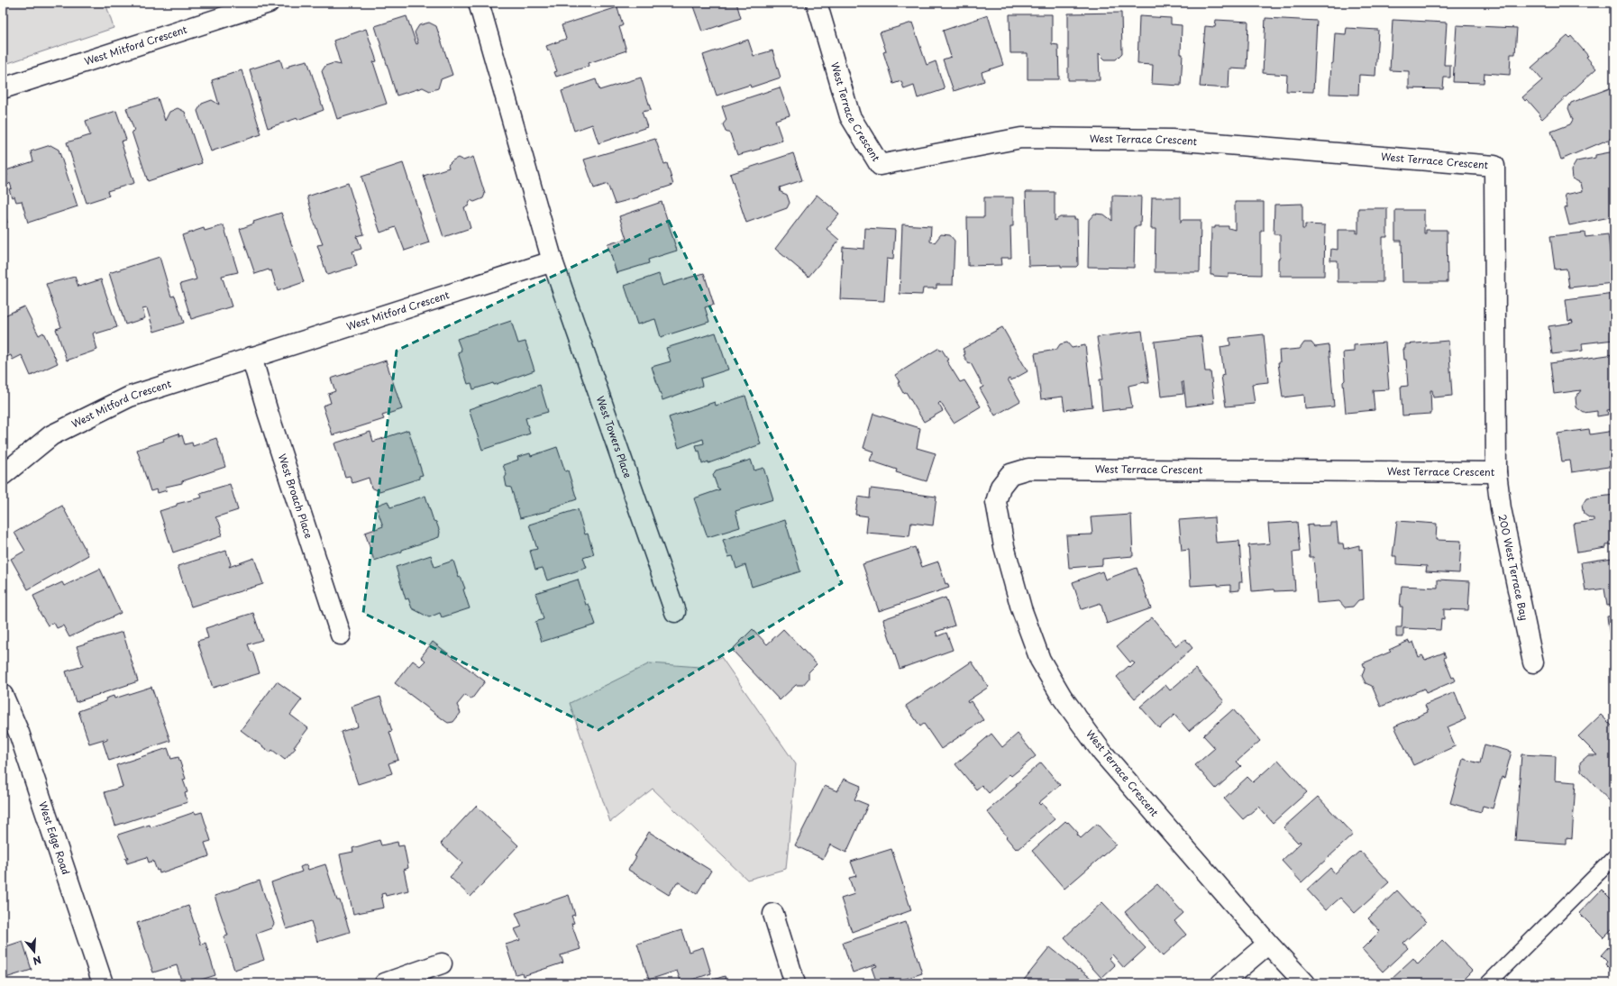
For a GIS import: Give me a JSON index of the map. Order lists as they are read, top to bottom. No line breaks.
{"streets":{"street":["West Mitford Crescent","West Terrace Crescent","West Towers Place","West Broach Place","200 West Terrace Bay","West Edge Road"]},"crossings":[["West Mitford Crescent","West Towers Place"],["West Mitford Crescent","West Broach Place"],["West Terrace Crescent","200 West Terrace Bay"]],"north":"bottom"}
